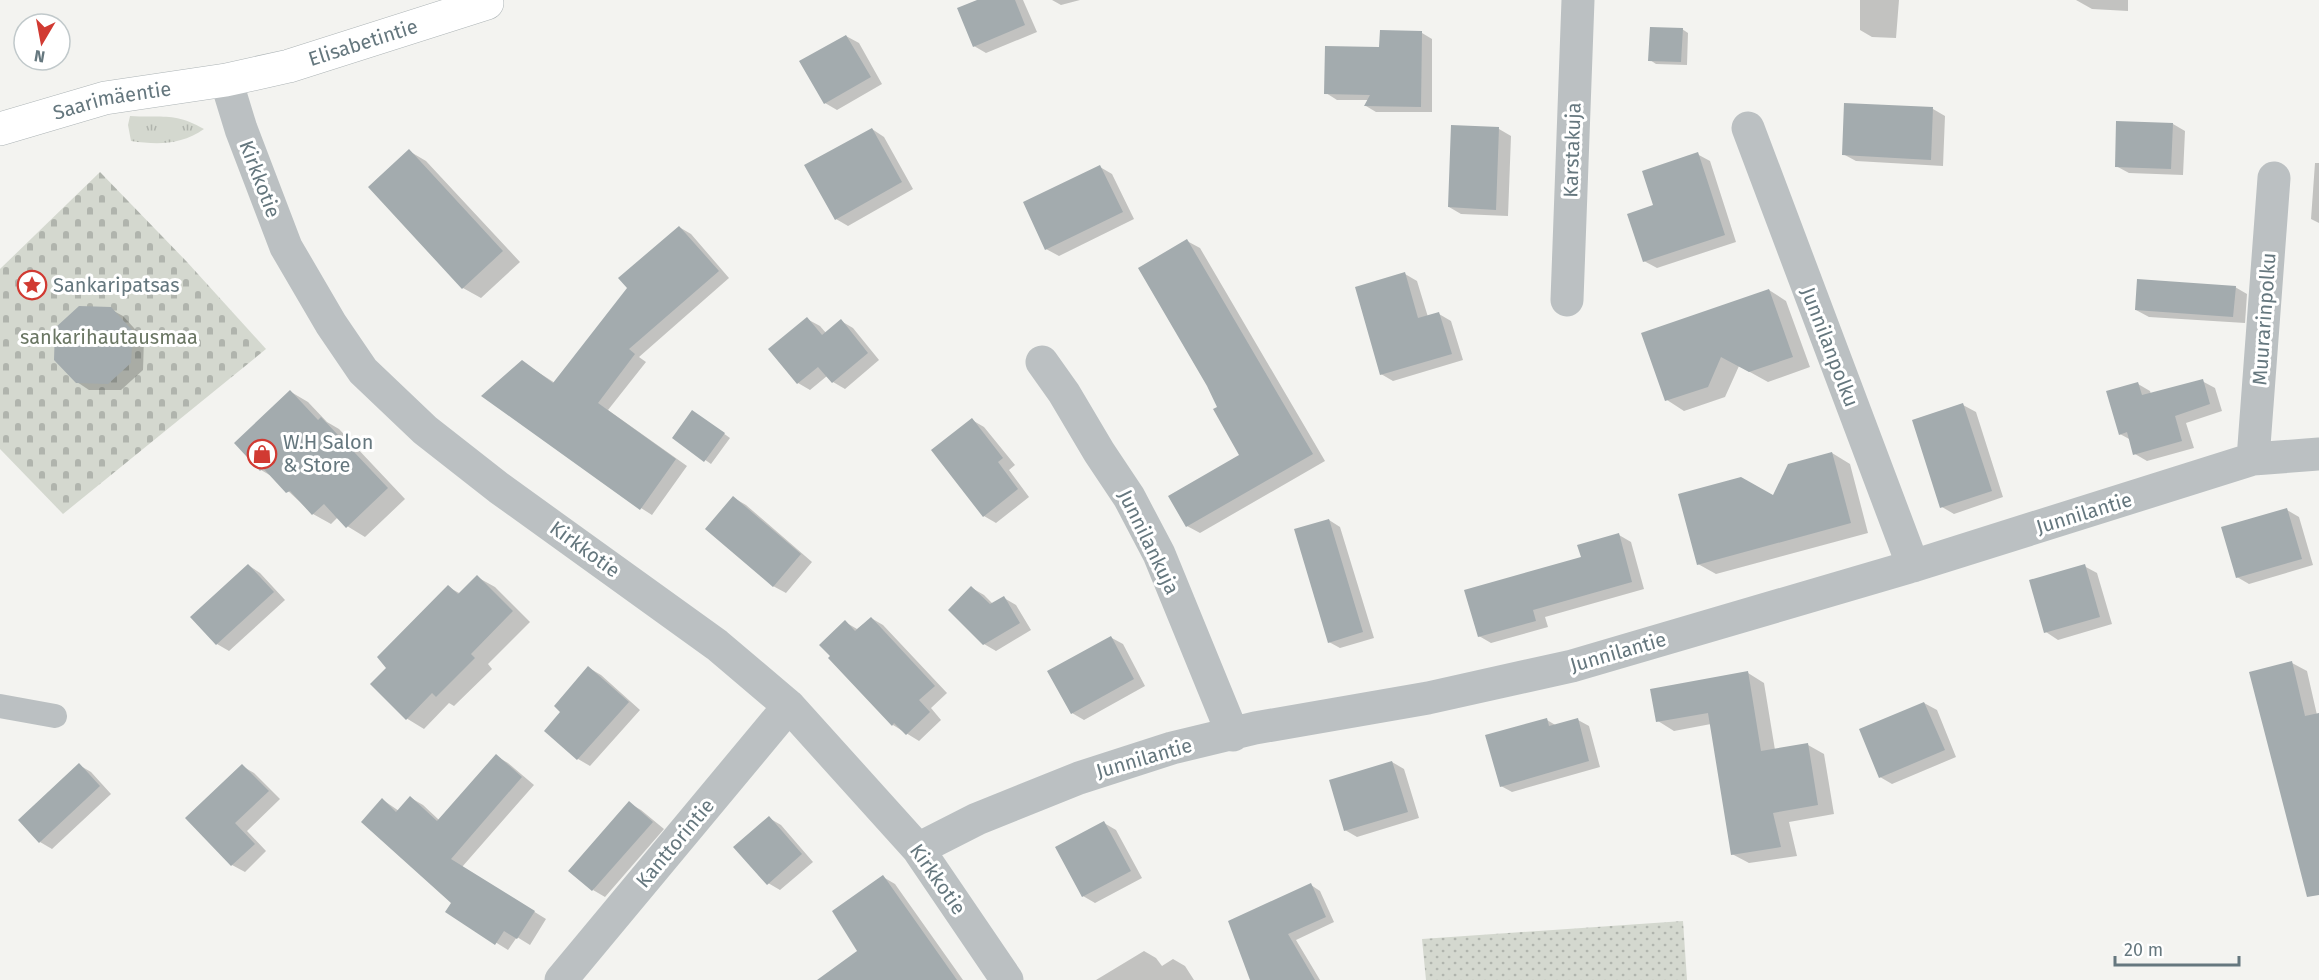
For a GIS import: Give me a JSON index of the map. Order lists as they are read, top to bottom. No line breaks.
{"streets":{"street":["Elisabetintie","Saarimäentie","Karstakuja","Kirkkotie","Muurarinpolku","Junnilanpolku","Junnilantie","Junnilankuja","Kanttorintie"]},"crossings":[["Elisabetintie","Saarimäentie"],["Elisabetintie","Kirkkotie"],["Saarimäentie","Kirkkotie"],["Kirkkotie","Junnilantie"],["Kirkkotie","Kanttorintie"],["Muurarinpolku","Junnilantie"],["Junnilanpolku","Junnilantie"],["Junnilantie","Junnilankuja"]],"parks":["sankarihautausmaa"],"places":{"place":["Sankaripatsas"],"shop":["W.H Salon & Store"]},"scale_bar":"20 m","north":"bottom"}
